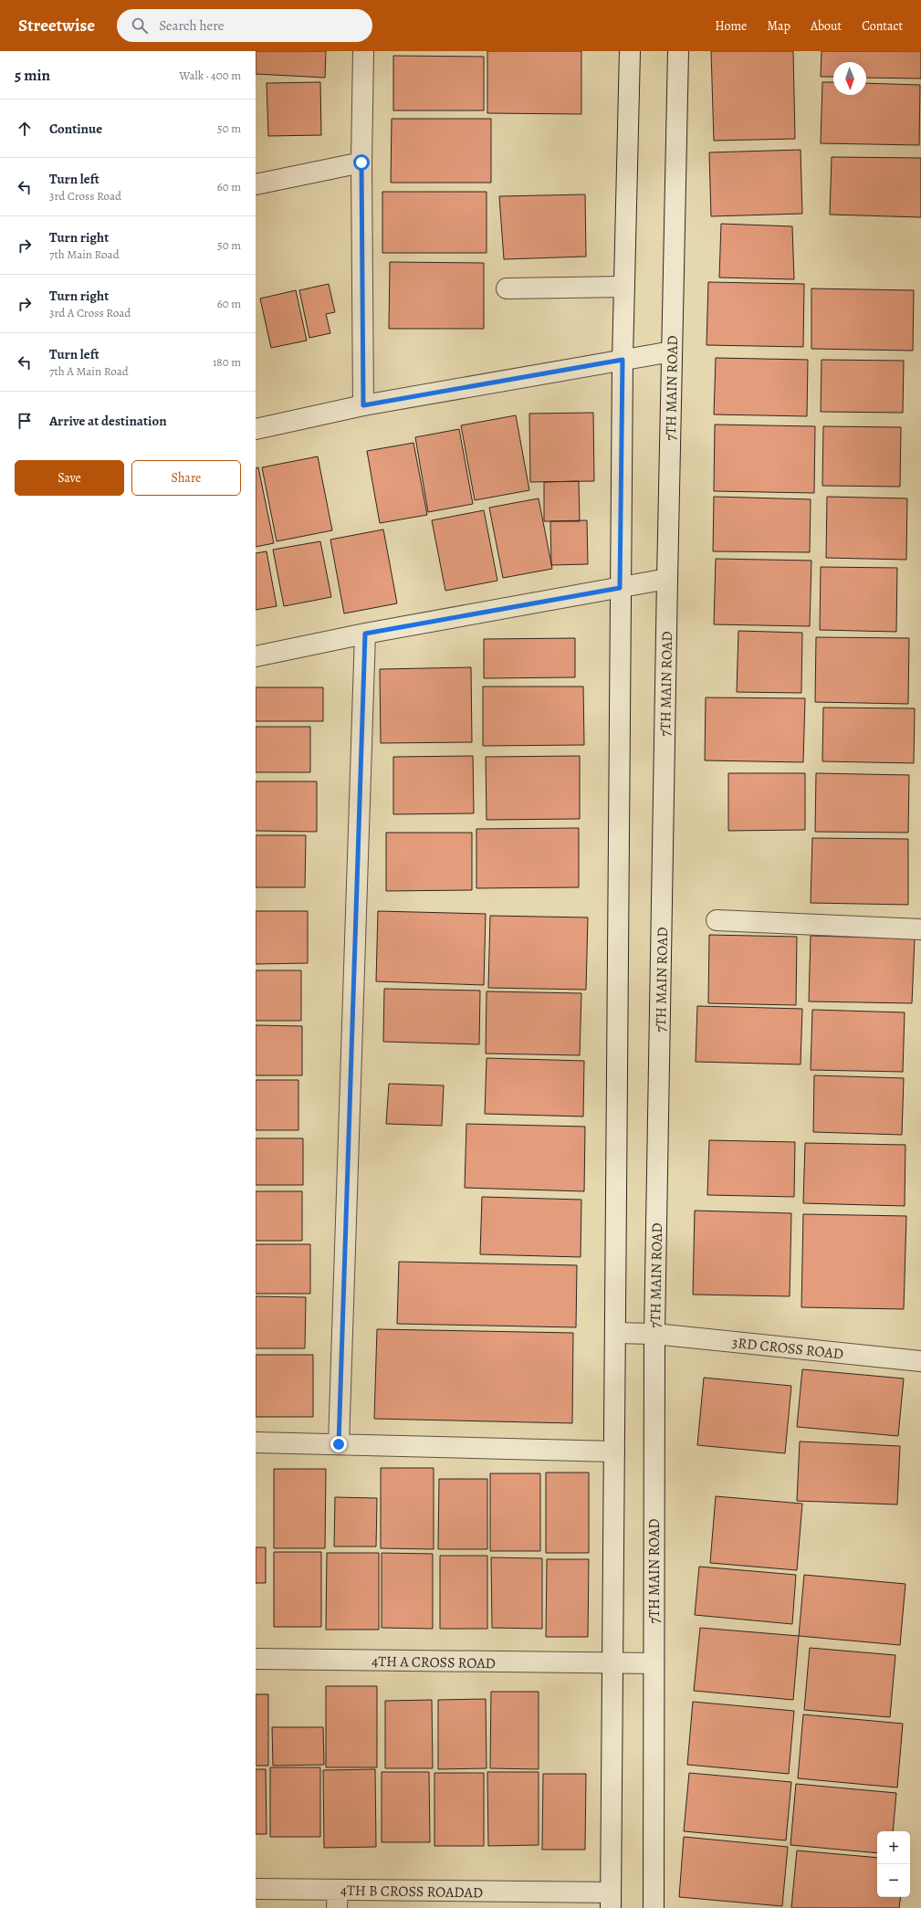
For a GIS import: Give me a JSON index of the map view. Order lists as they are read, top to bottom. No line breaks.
{"streets":{"street":["7TH MAIN ROAD","3RD CROSS ROAD","4TH A CROSS ROAD","4TH B CROSS ROADAD"]},"crossings":[["7TH MAIN ROAD","3RD CROSS ROAD"],["7TH MAIN ROAD","4TH A CROSS ROAD"]],"north":"bottom","page":{"header":"Streetwise","search":"Search here","nav":["Home","Map","About","Contact"],"heading":["5 min","Walk · 400 m"],"list":[["Continue","50 m"],["Turn left","3rd Cross Road","60 m"],["Turn right","7th Main Road","50 m"],["Turn right","3rd A Cross Road","60 m"],["Turn left","7th A Main Road","180 m"],"Arrive at destination"],"buttons":["Save","Share"],"map_buttons":["+","−"]}}
